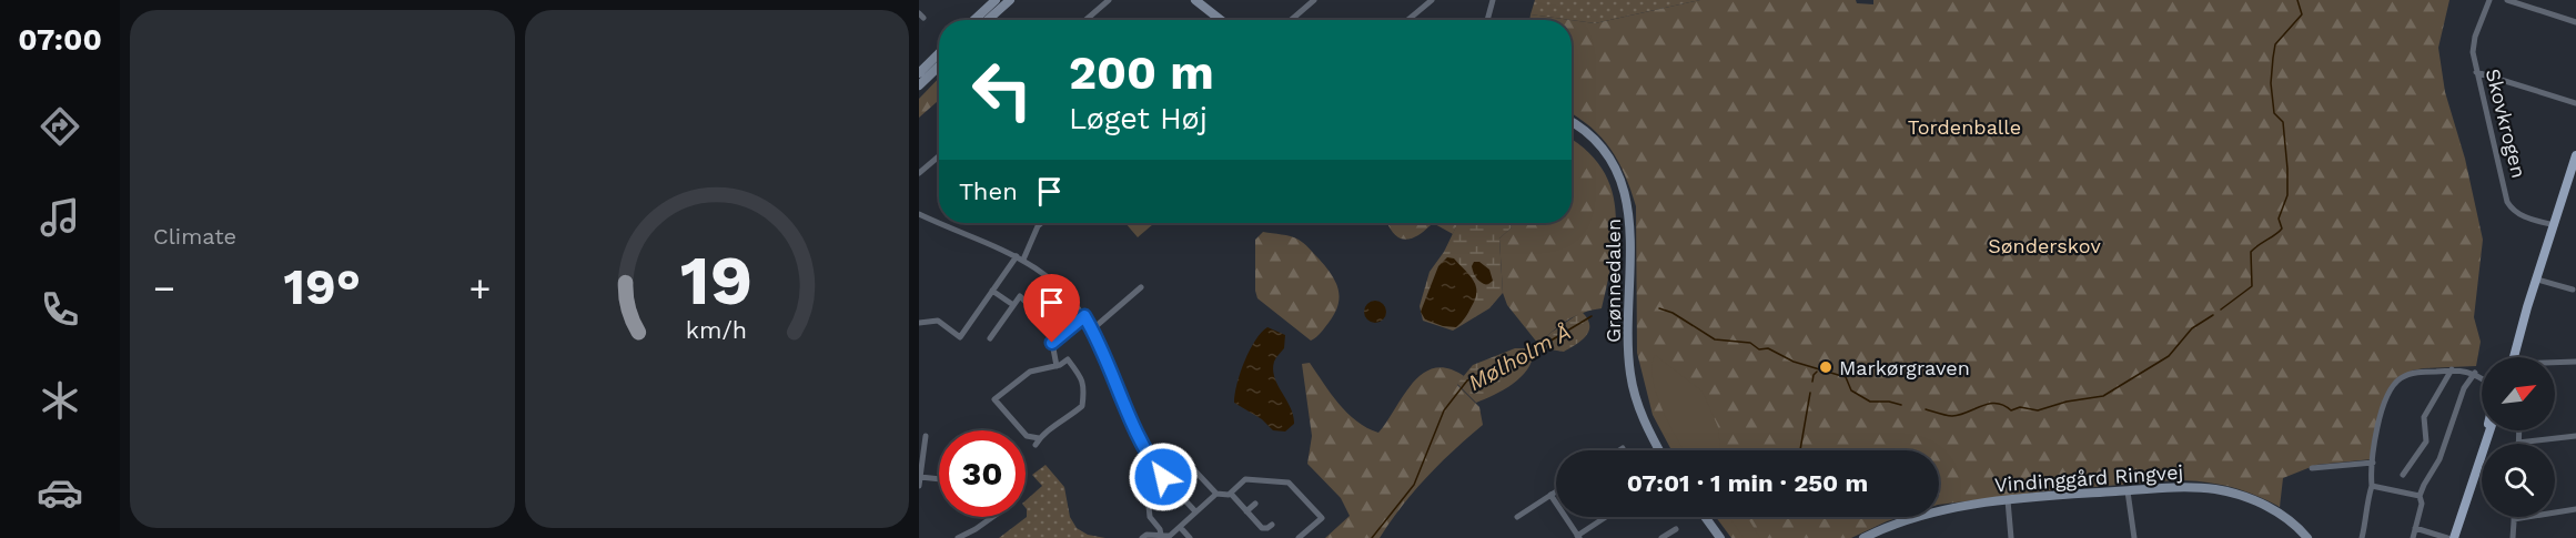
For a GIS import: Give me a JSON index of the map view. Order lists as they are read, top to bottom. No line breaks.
{"streets":{"street":["Skovkrogen","Grønnedalen","Vindinggård Ringvej"]},"water":["Mølholm Å"],"parks":["Tordenballe","Sønderskov"],"places":["Markørgraven"],"north":"top right","page":{"tabs":"07:00","tile":"Climate","turn":["200 m","Løget Høj"],"then":"Then","heat":["−","19°","+"],"limit":"30","trip":"07:01 · 1 min · 250 m","gauge":["19","km/h"]}}
